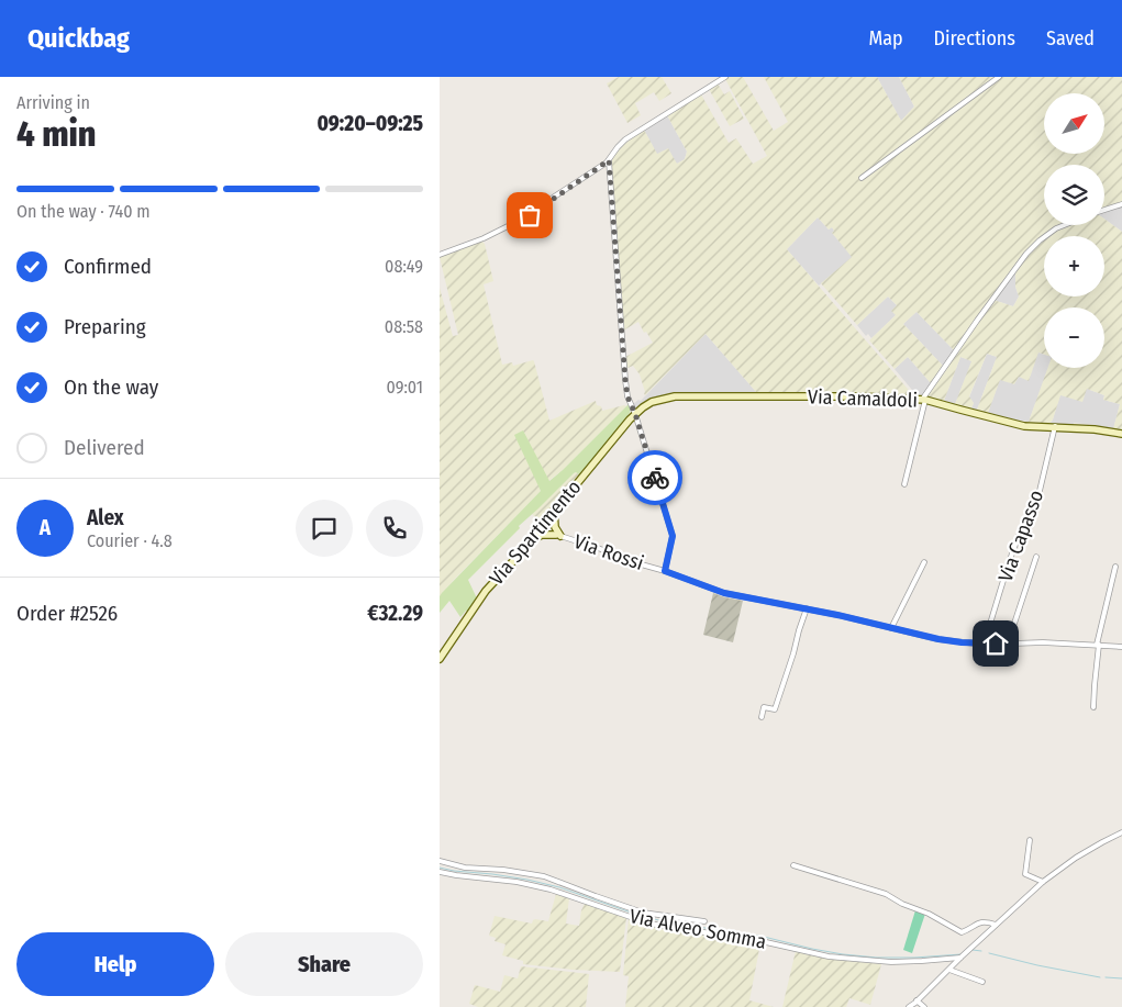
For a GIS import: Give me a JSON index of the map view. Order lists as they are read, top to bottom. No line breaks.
{"streets":{"street":["Via Camaldoli","Via Spartimento","Via Capasso","Via Rossi","Via Alveo Somma"]},"crossings":[["Via Camaldoli","Via Spartimento"],["Via Camaldoli","Via Capasso"],["Via Spartimento","Via Rossi"],["Via Capasso","Via Rossi"]],"north":"top right","page":{"header":"Quickbag","nav":["Map","Directions","Saved"],"heading":["4 min","Arriving in","09:20–09:25"],"panel":["Alex","Courier · 4.8","Order #2526","€32.29"],"map_buttons":["+","−"],"bar":"On the way · 740 m","list":[["Confirmed","08:49"],["Preparing","08:58"],["On the way","09:01"],"Delivered"],"round":"A","buttons":["Help","Share"]}}
